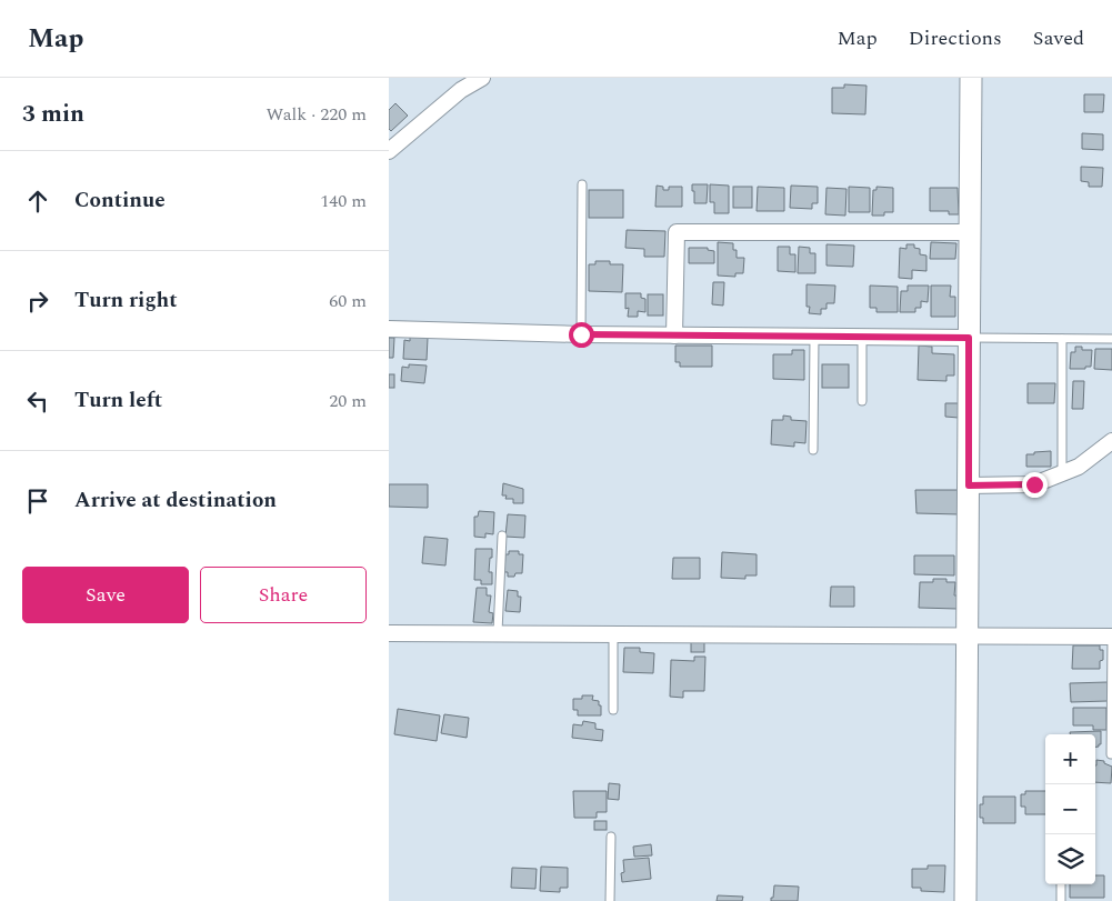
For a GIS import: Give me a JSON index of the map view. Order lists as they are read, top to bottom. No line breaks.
{"page":{"header":"Map","nav":["Map","Directions","Saved"],"heading":["3 min","Walk · 220 m"],"list":[["Continue","140 m"],["Turn right","60 m"],["Turn left","20 m"],"Arrive at destination"],"buttons":["Save","Share"],"map_buttons":["+","−"]}}
